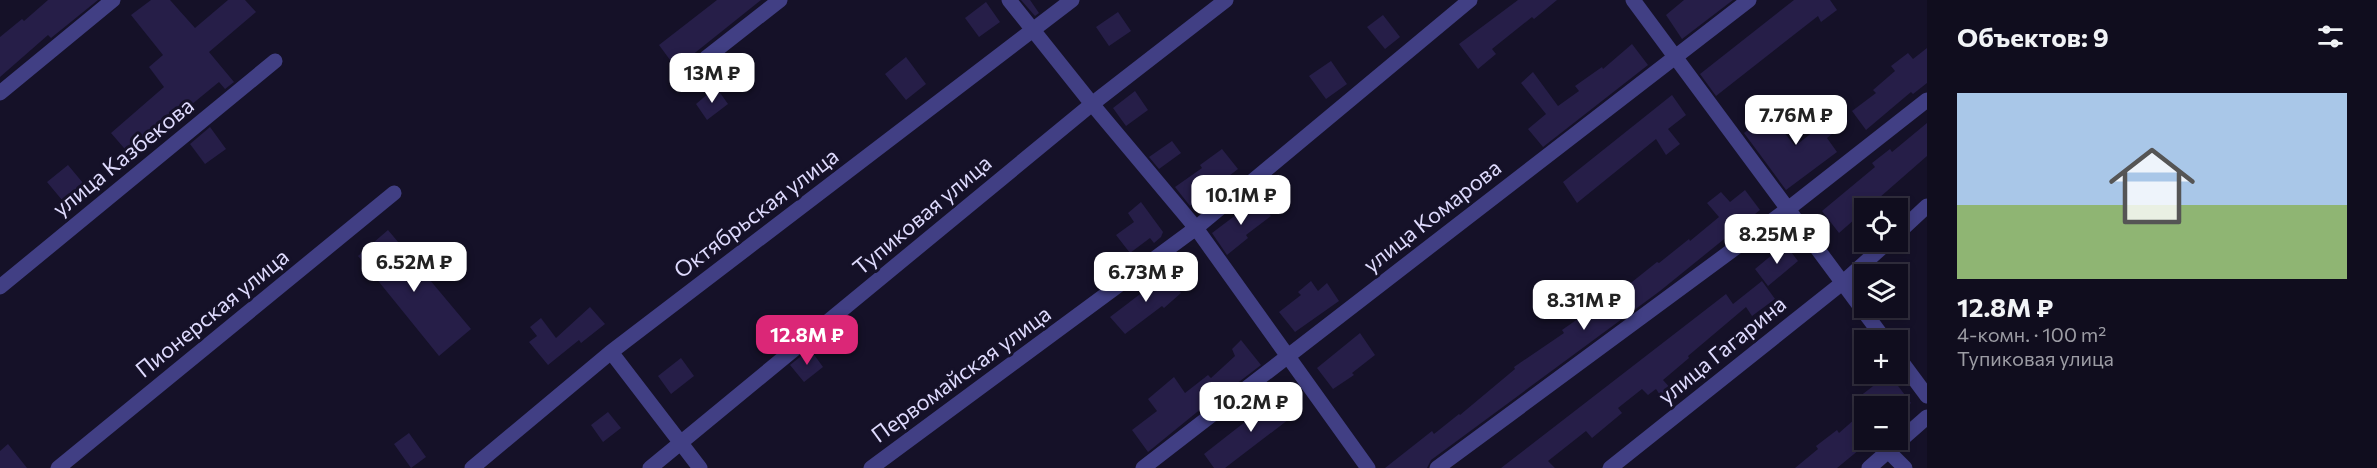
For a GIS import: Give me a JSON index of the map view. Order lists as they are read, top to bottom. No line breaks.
{"streets":{"street":["улица Казбекова","Октябрьская улица","Тупиковая улица","улица Комарова","Пионерская улица","улица Гагарина","Первомайская улица"]},"page":{"heading":"Объектов: 9","price":["13M ₽","7.76M ₽","10.1M ₽","8.25M ₽","6.52M ₽","6.73M ₽","8.31M ₽","12.8M ₽","10.2M ₽"],"list":[{"name":"12.8M ₽","note":"4-комн. · 100 m² · Тупиковая улица"}],"map_buttons":["+","−"]}}
